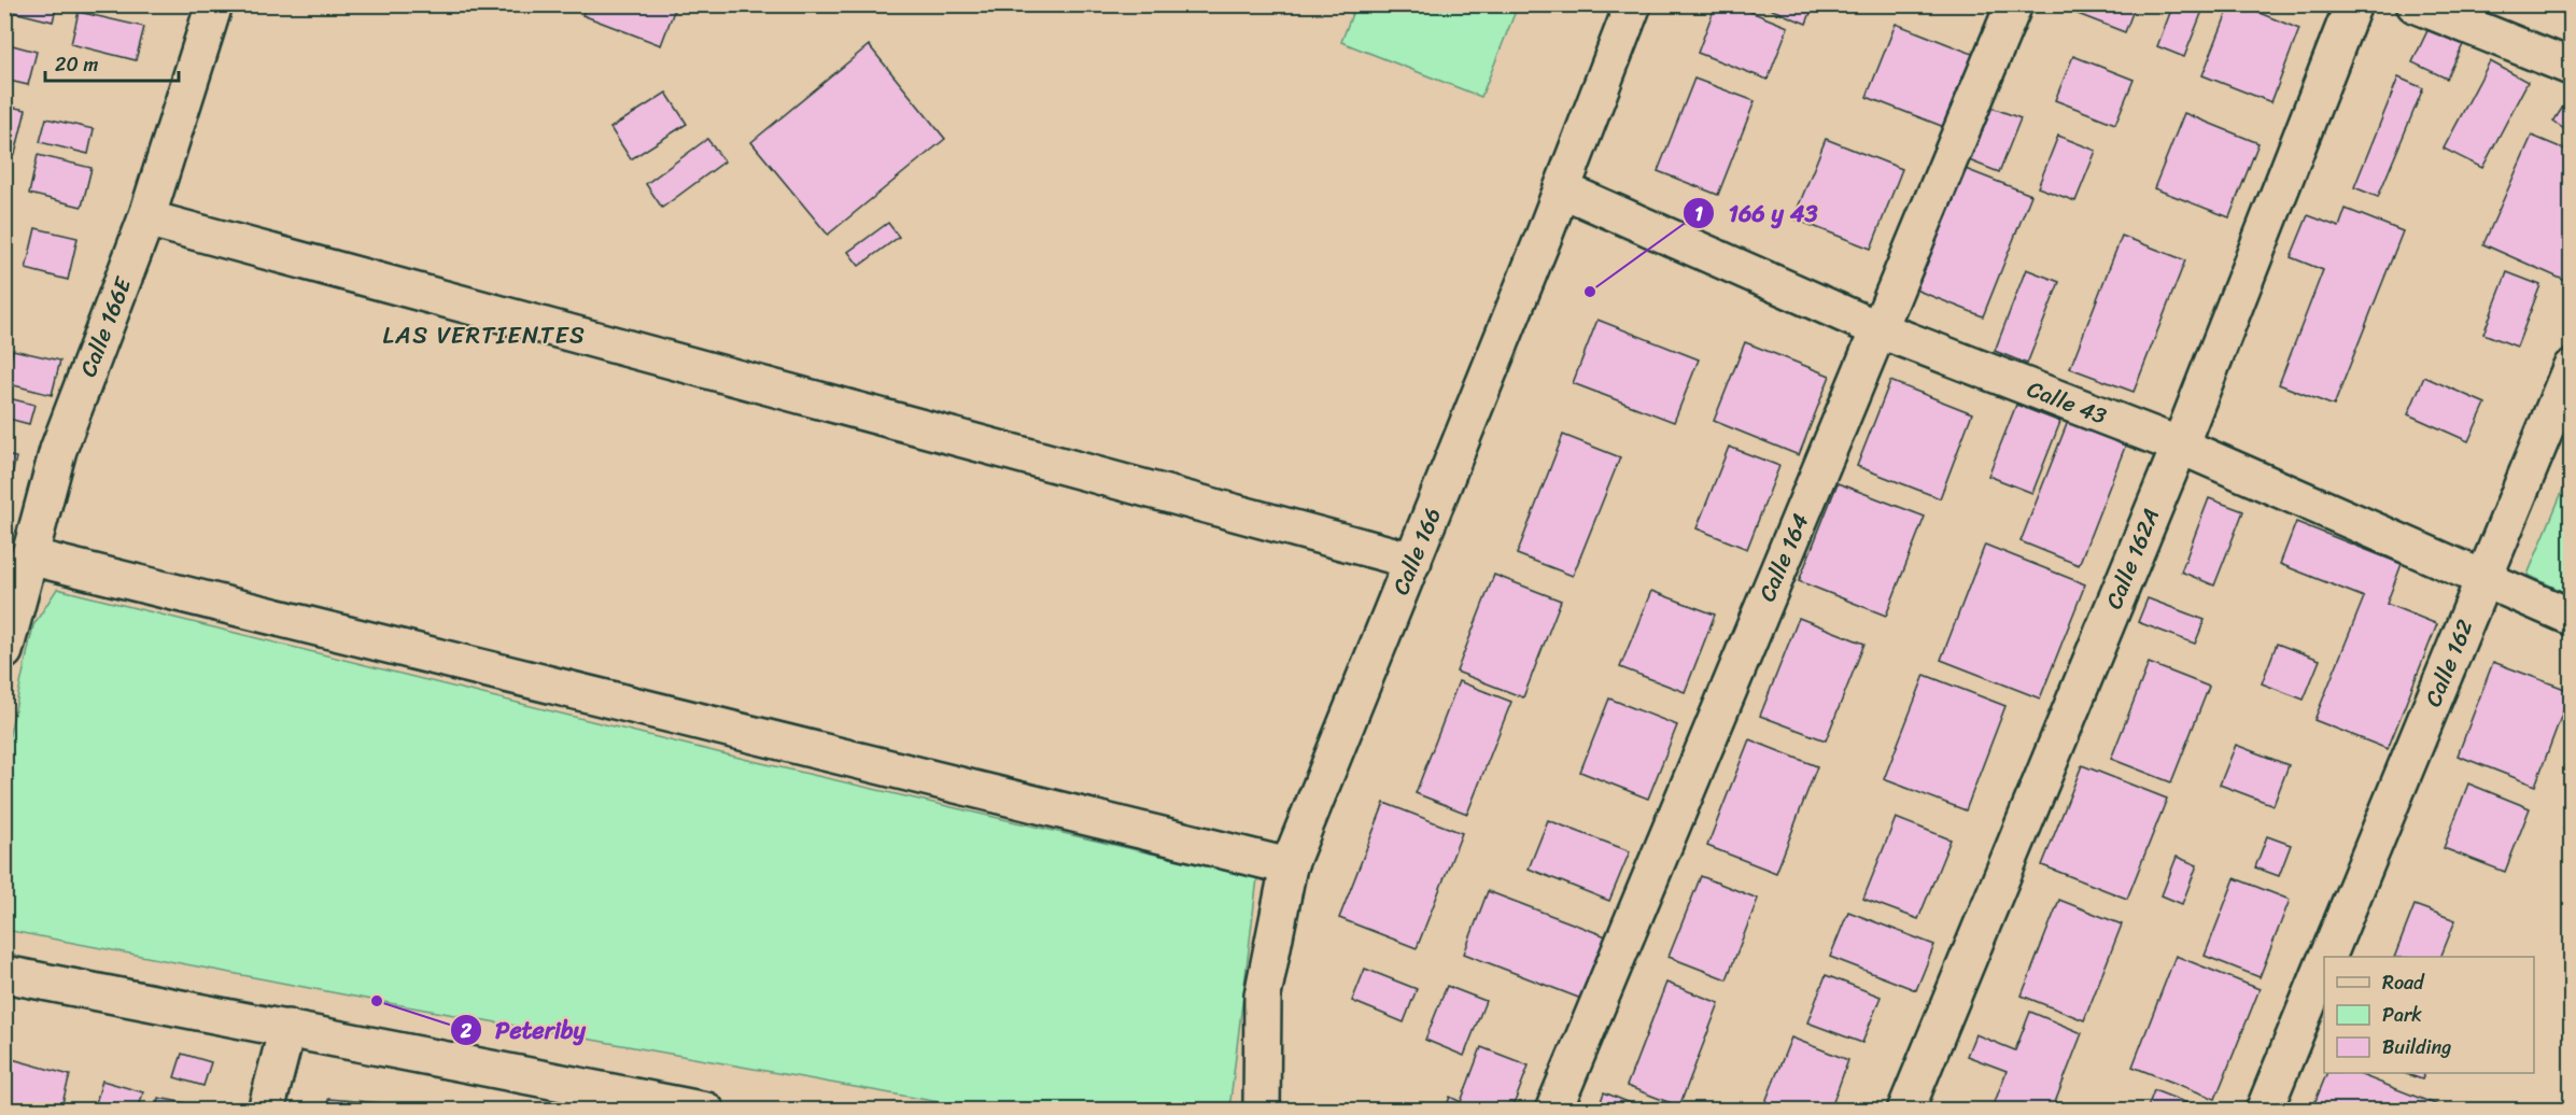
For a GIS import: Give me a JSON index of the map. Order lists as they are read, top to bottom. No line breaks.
{"streets":{"street":["Calle 166E","Calle 43","Calle 166","Calle 164","Calle 162A","Calle 162"]},"crossings":[["Calle 43","Calle 166"],["Calle 43","Calle 164"],["Calle 43","Calle 162A"],["Calle 43","Calle 162"]],"districts":["LAS VERTIENTES"],"places":["166 y 43","Peteriby"],"legend":["Road","Park","Building"],"scale_bar":"20 m"}
